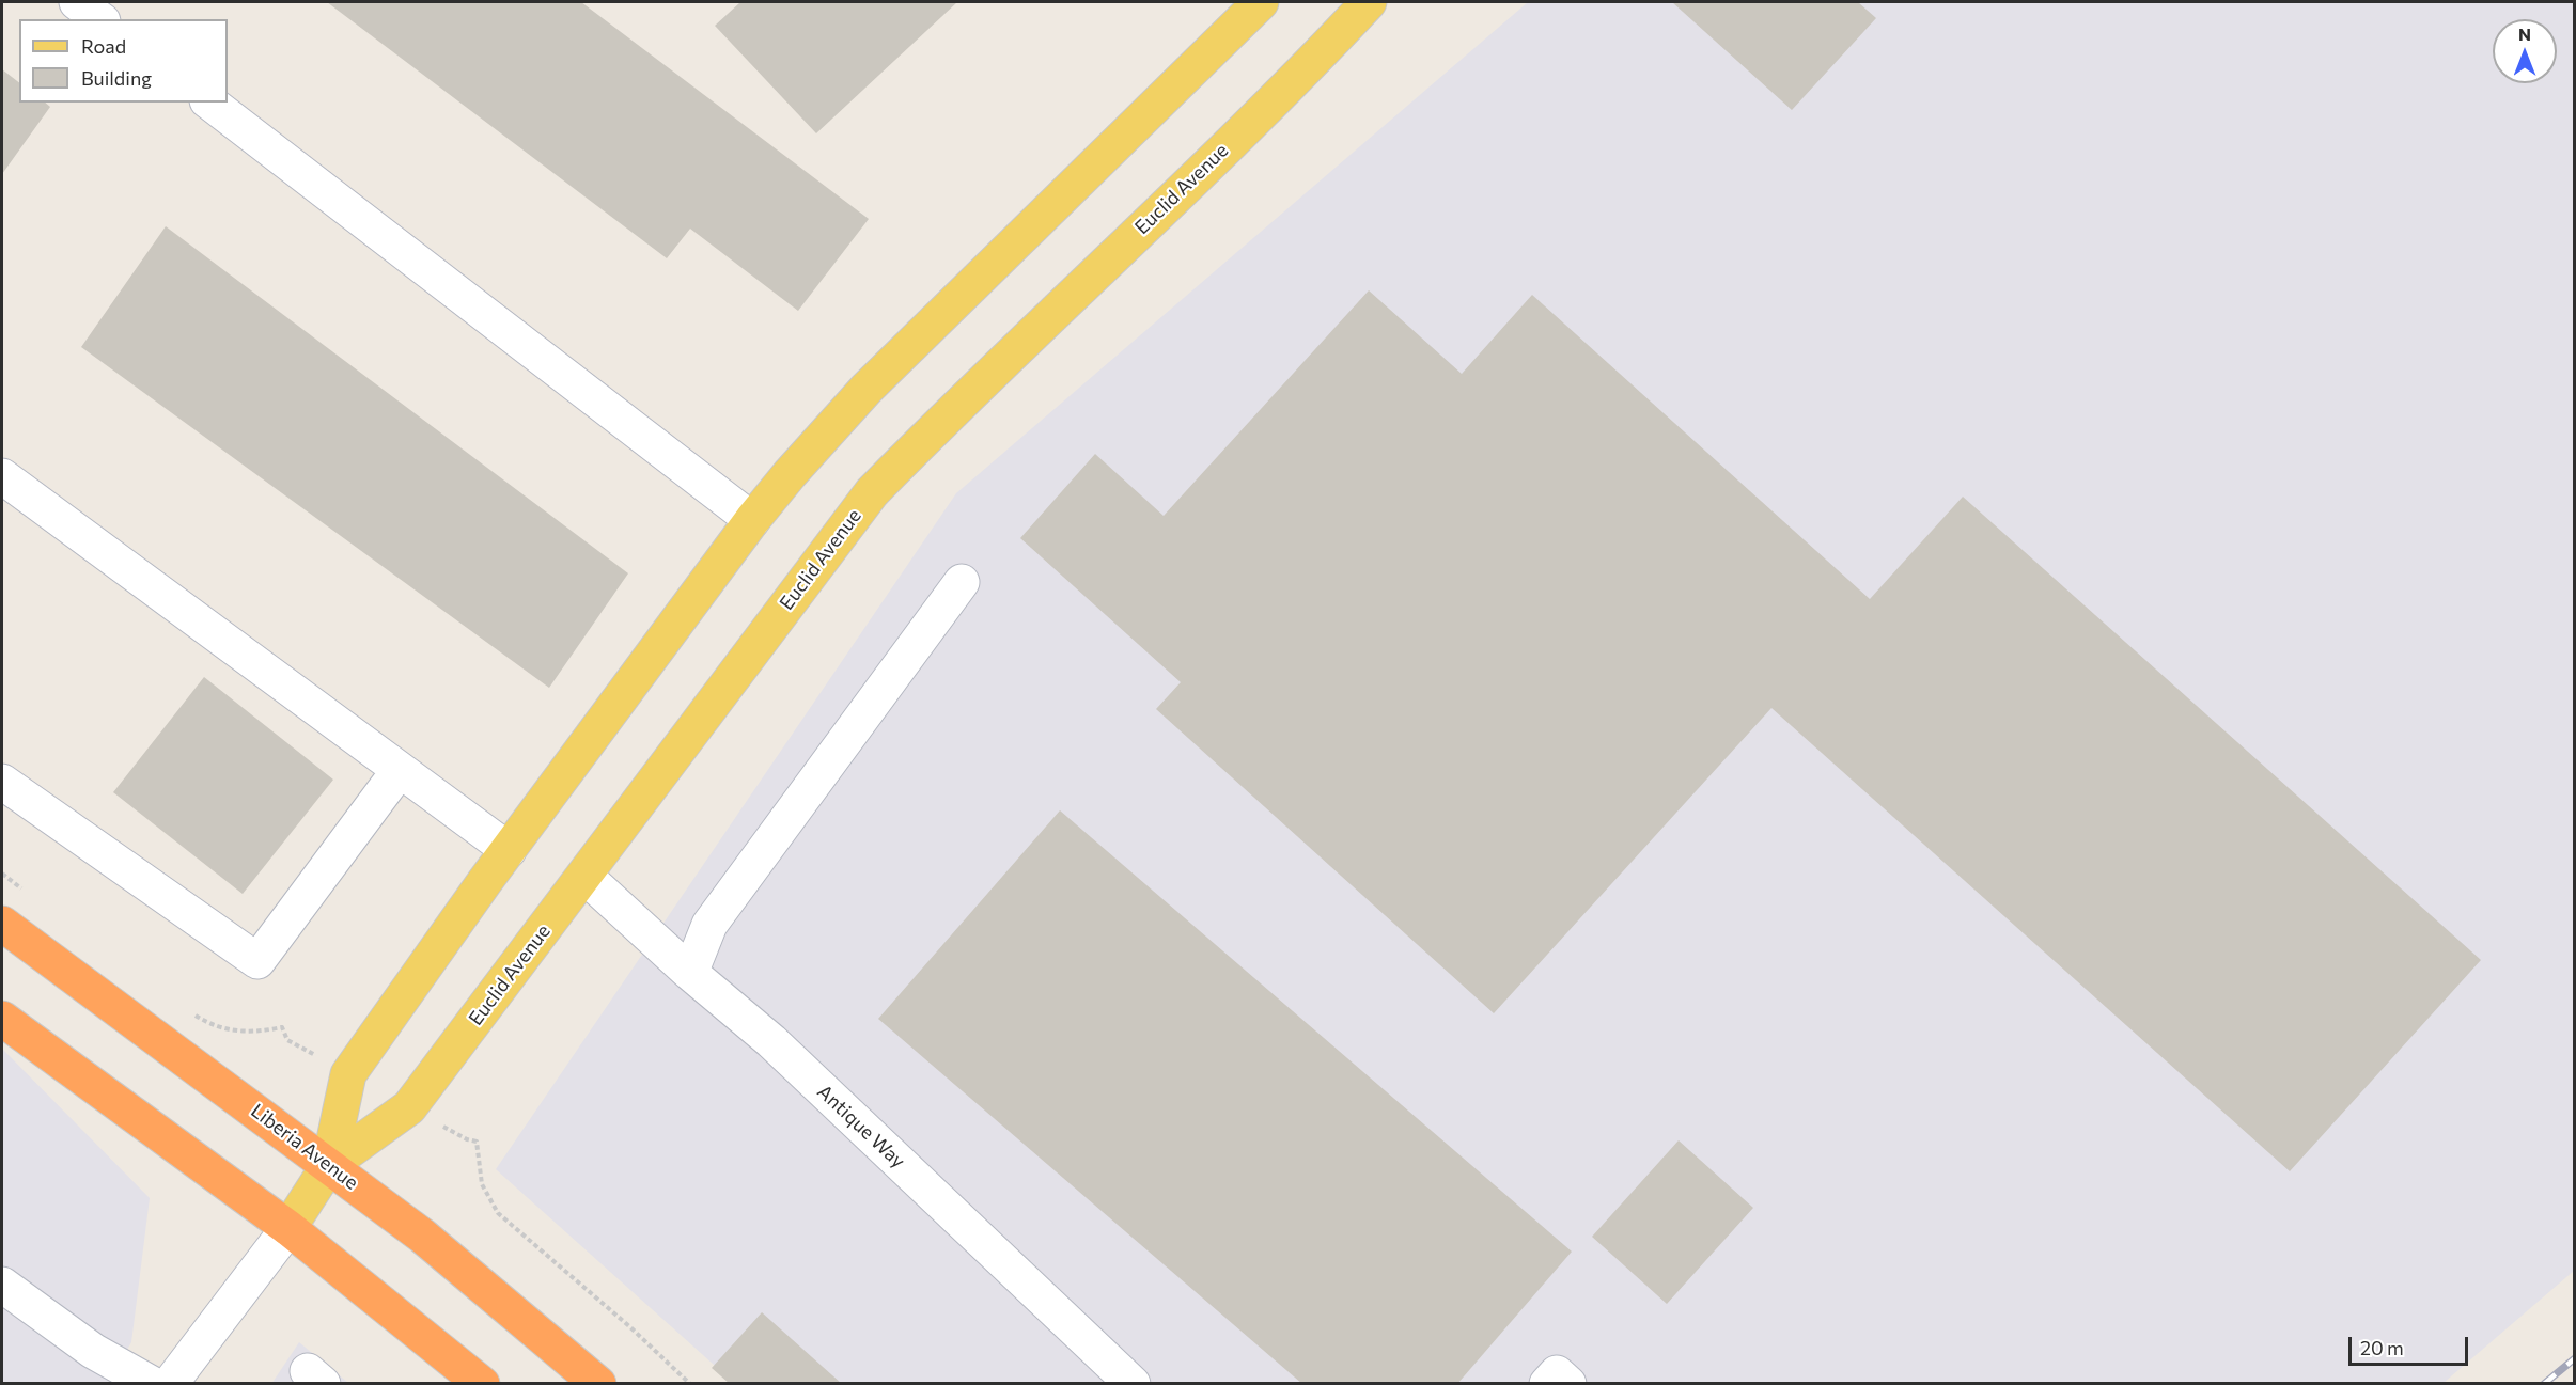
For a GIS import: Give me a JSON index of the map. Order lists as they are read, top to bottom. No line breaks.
{"streets":{"highway":["Liberia Avenue"],"main road":["Euclid Avenue"],"street":["Antique Way"]},"crossings":[["Euclid Avenue","Antique Way"],["Euclid Avenue","Liberia Avenue"]],"legend":["Road","Building"],"scale_bar":"20 m","north":"top"}
